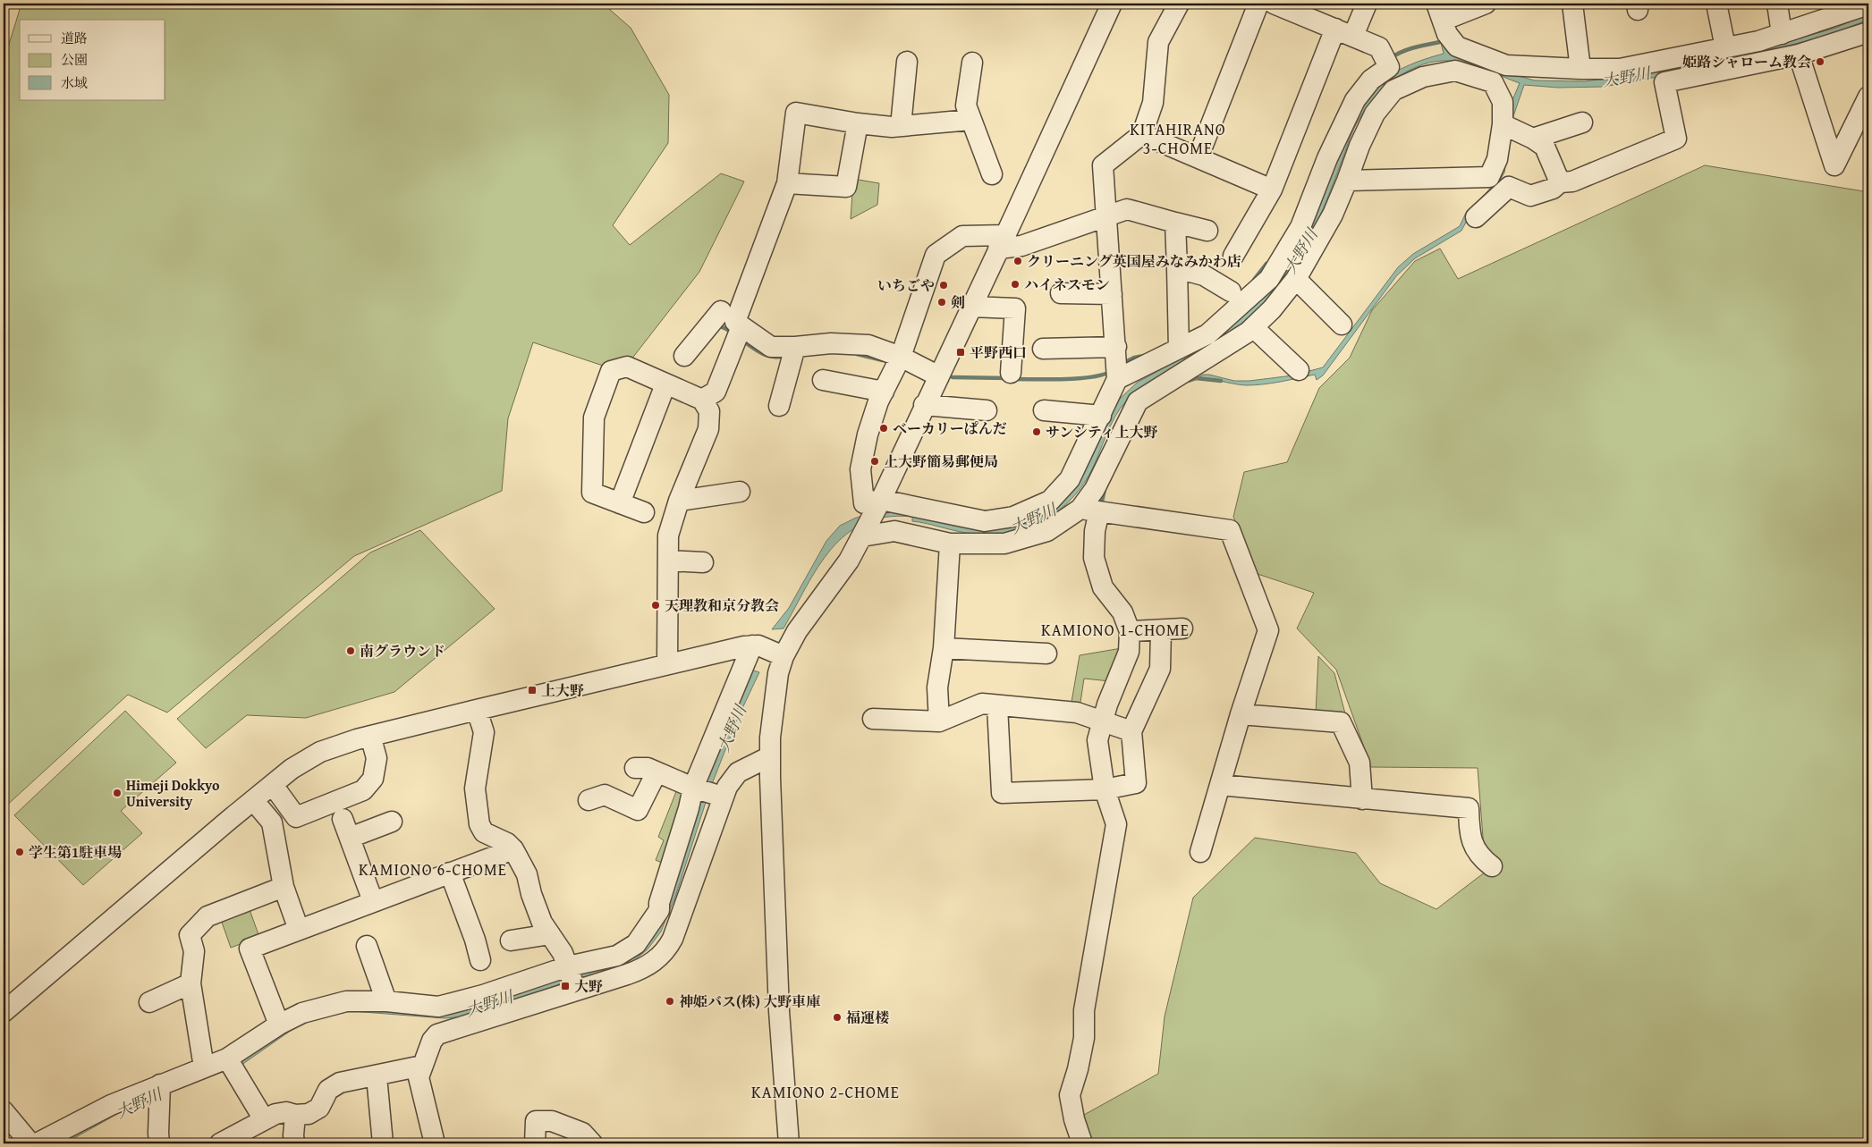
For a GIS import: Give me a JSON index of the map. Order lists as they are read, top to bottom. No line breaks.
{"districts":["KITAHIRANO 3-CHOME","KAMIONO 1-CHOME","KAMIONO 6-CHOME","KAMIONO 2-CHOME"],"water":["大野川"],"places":{"other":["姫路シャローム教会","クリーニング英国屋みなみかわ店","ハイネスモン","いちごや","剣","ベーカリーぱんだ","サンシティ上大野","上大野簡易郵便局","天理教和京分教会","南グラウンド","Himeji Dokkyo University","学生第1駐車場","神姫バス(株) 大野車庫","福運楼"],"transit":["平野西口","上大野","大野"]},"legend":["道路","公園","水域"]}
